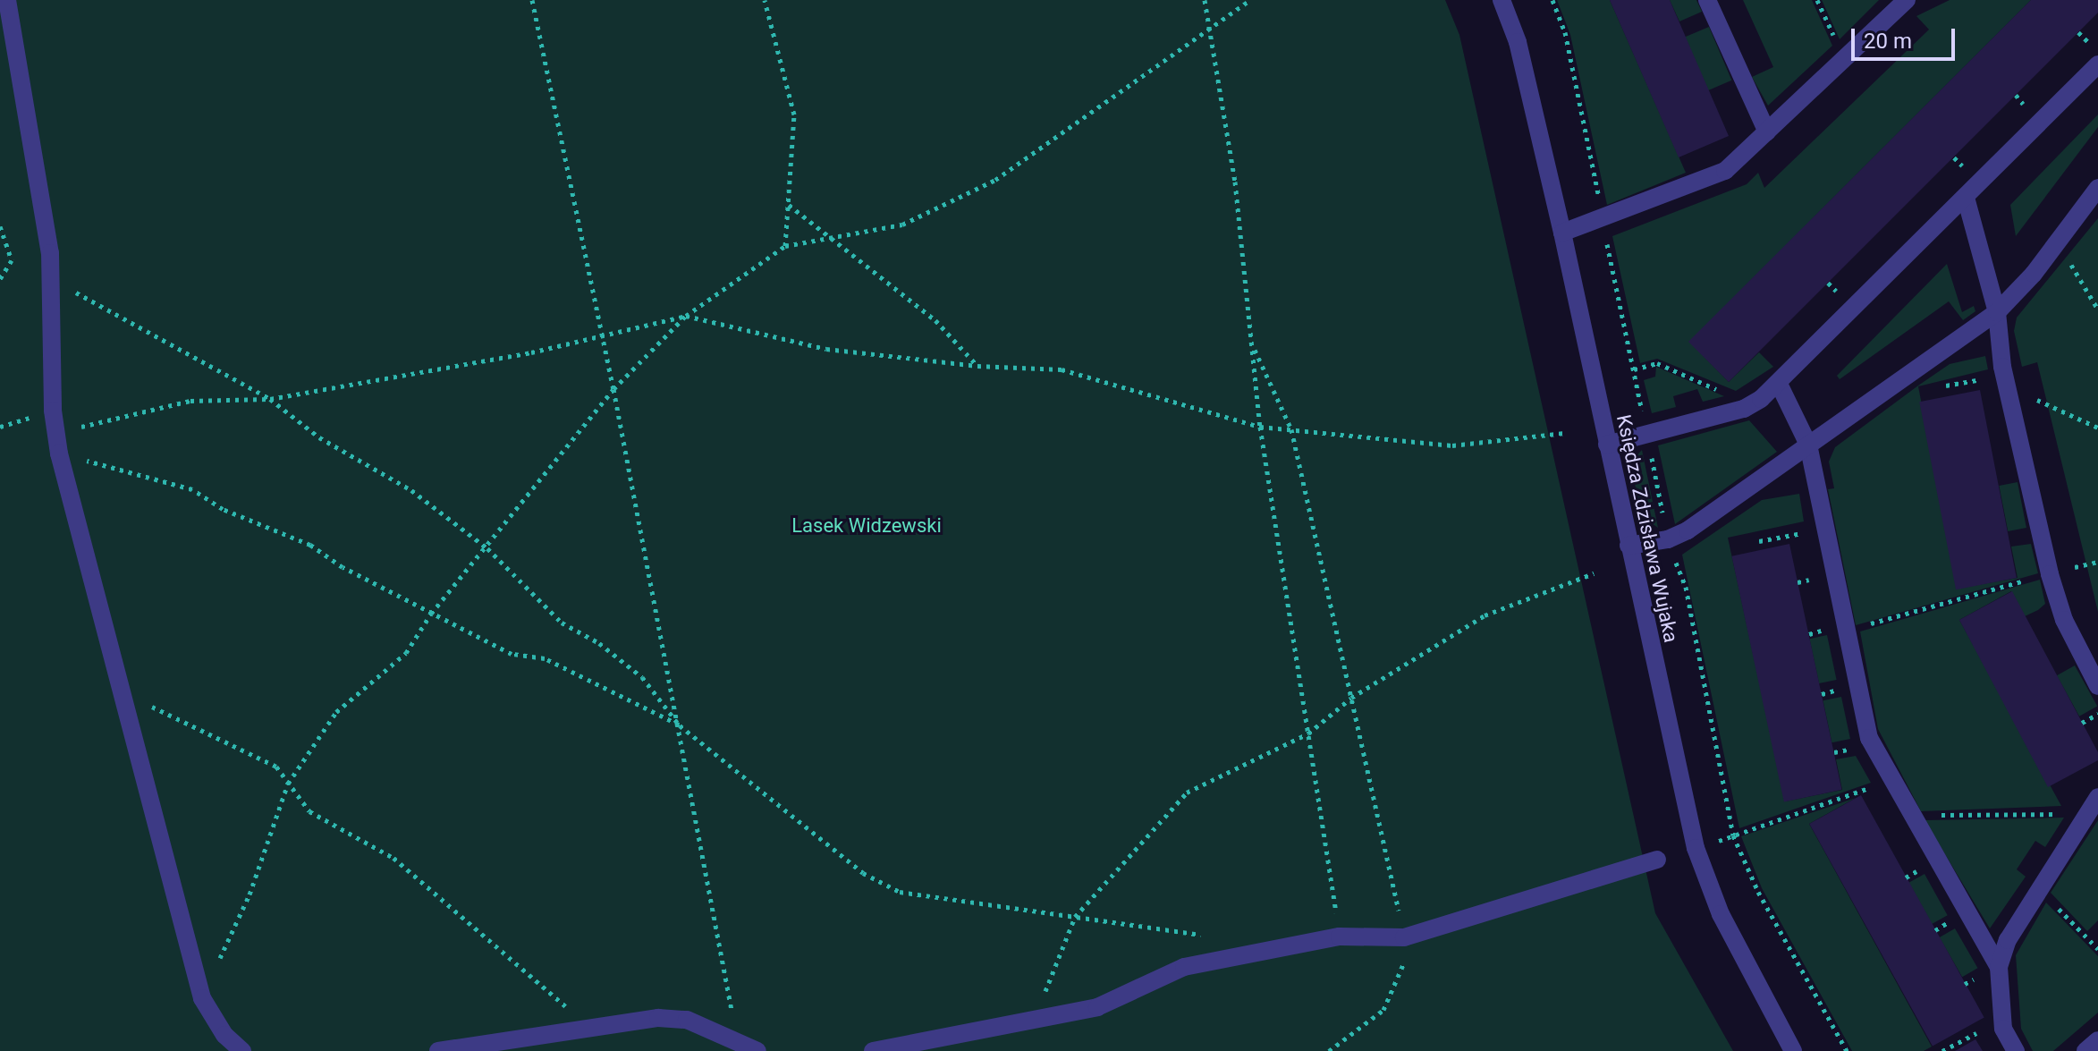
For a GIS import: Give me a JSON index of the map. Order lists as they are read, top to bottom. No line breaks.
{"streets":{"street":["Księdza Zdzisława Wujaka"]},"parks":["Lasek Widzewski"],"scale_bar":"20 m"}
